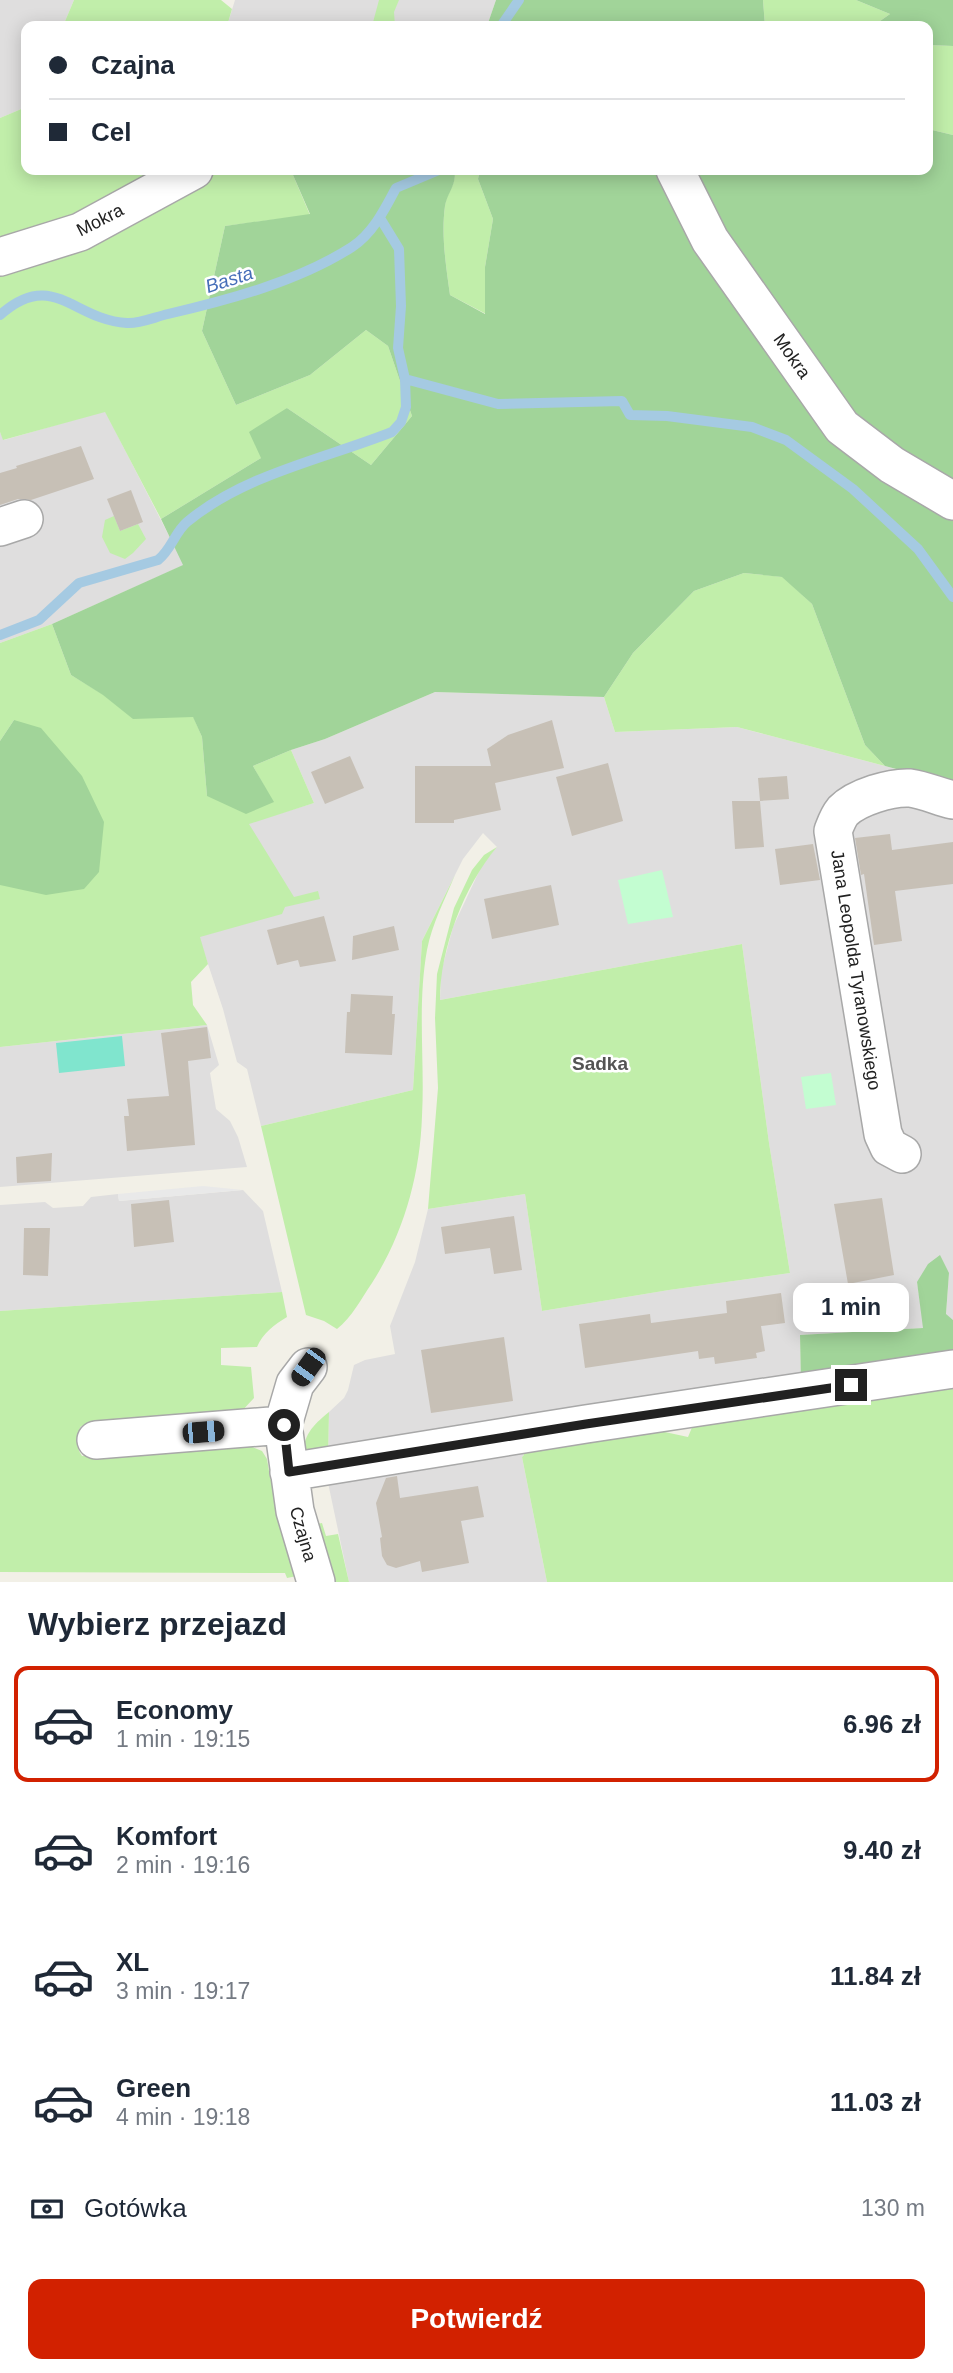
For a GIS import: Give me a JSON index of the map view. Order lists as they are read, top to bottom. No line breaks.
{"streets":{"street":["Mokra","Jana Leopolda Tyranowskiego","Czajna"]},"districts":["Sadka"],"water":["Basta"],"page":{"banner":["Czajna","Cel"],"bubble":"1 min","heading":"Wybierz przejazd","list":[{"name":"Economy","note":"1 min · 19:15","value":"6.96 zł"},{"name":"Komfort","note":"2 min · 19:16","value":"9.40 zł"},{"name":"XL","note":"3 min · 19:17","value":"11.84 zł"},{"name":"Green","note":"4 min · 19:18","value":"11.03 zł"}],"pay":["Gotówka","130 m"],"buttons":"Potwierdź"}}
